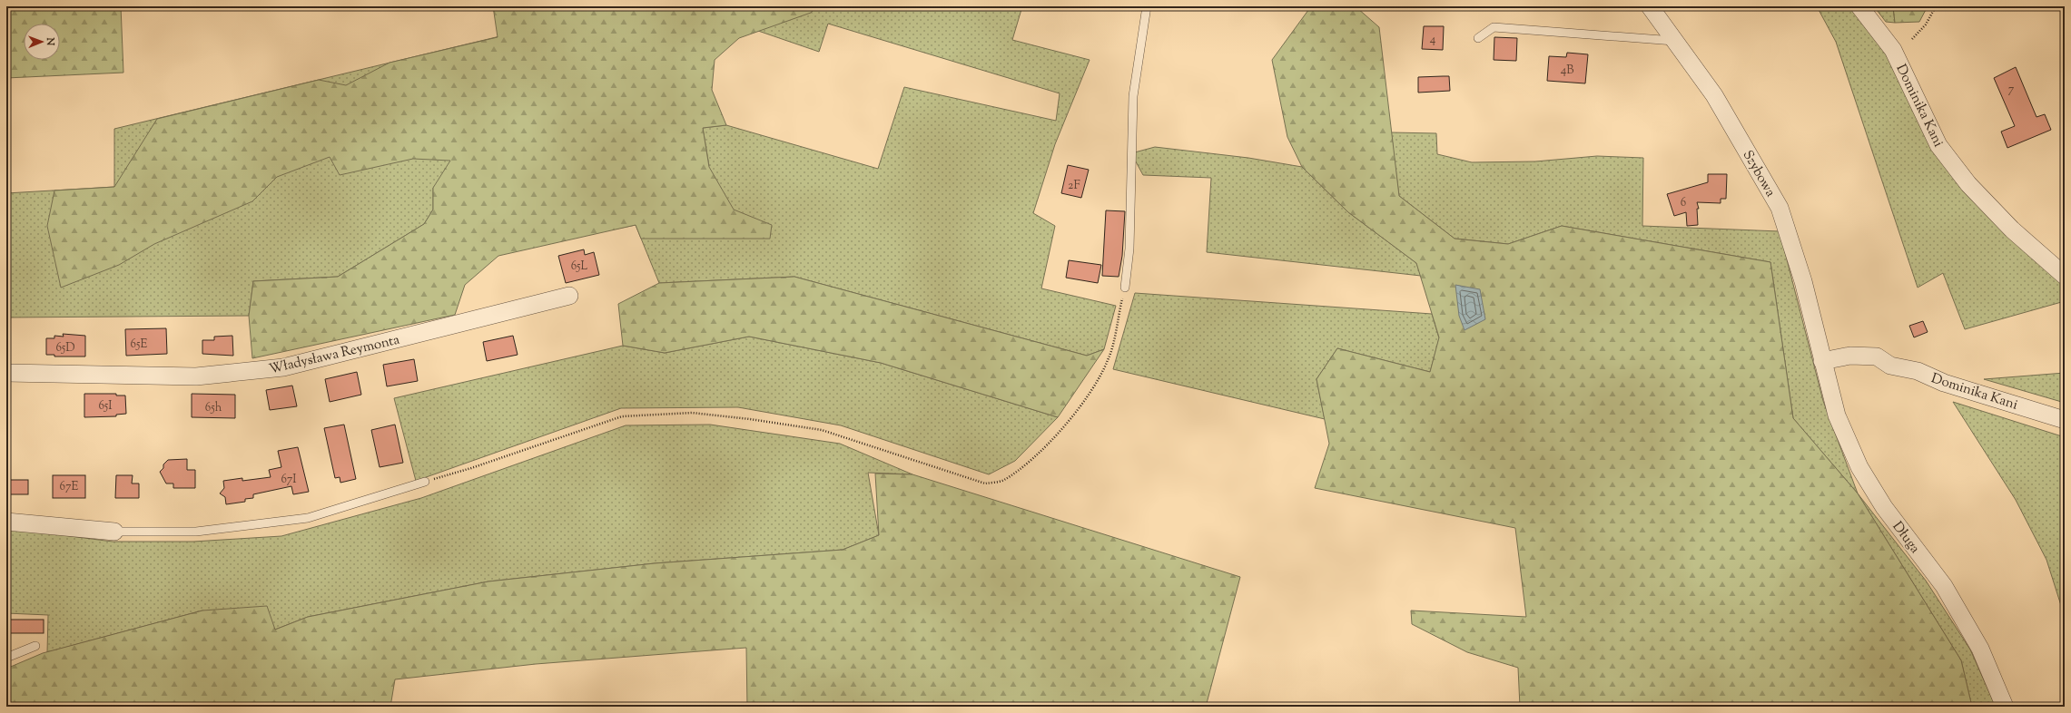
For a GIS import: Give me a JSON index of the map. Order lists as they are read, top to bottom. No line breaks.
{"streets":{"street":["Dominika Kani","Szybowa","Władysława Reymonta","Długa"]},"crossings":[["Dominika Kani","Szybowa"],["Dominika Kani","Długa"],["Szybowa","Długa"]],"house_numbers":["4","4B","7","2F","6","65L","65E","65D","65I","65h","67I","67E"],"north":"right"}
